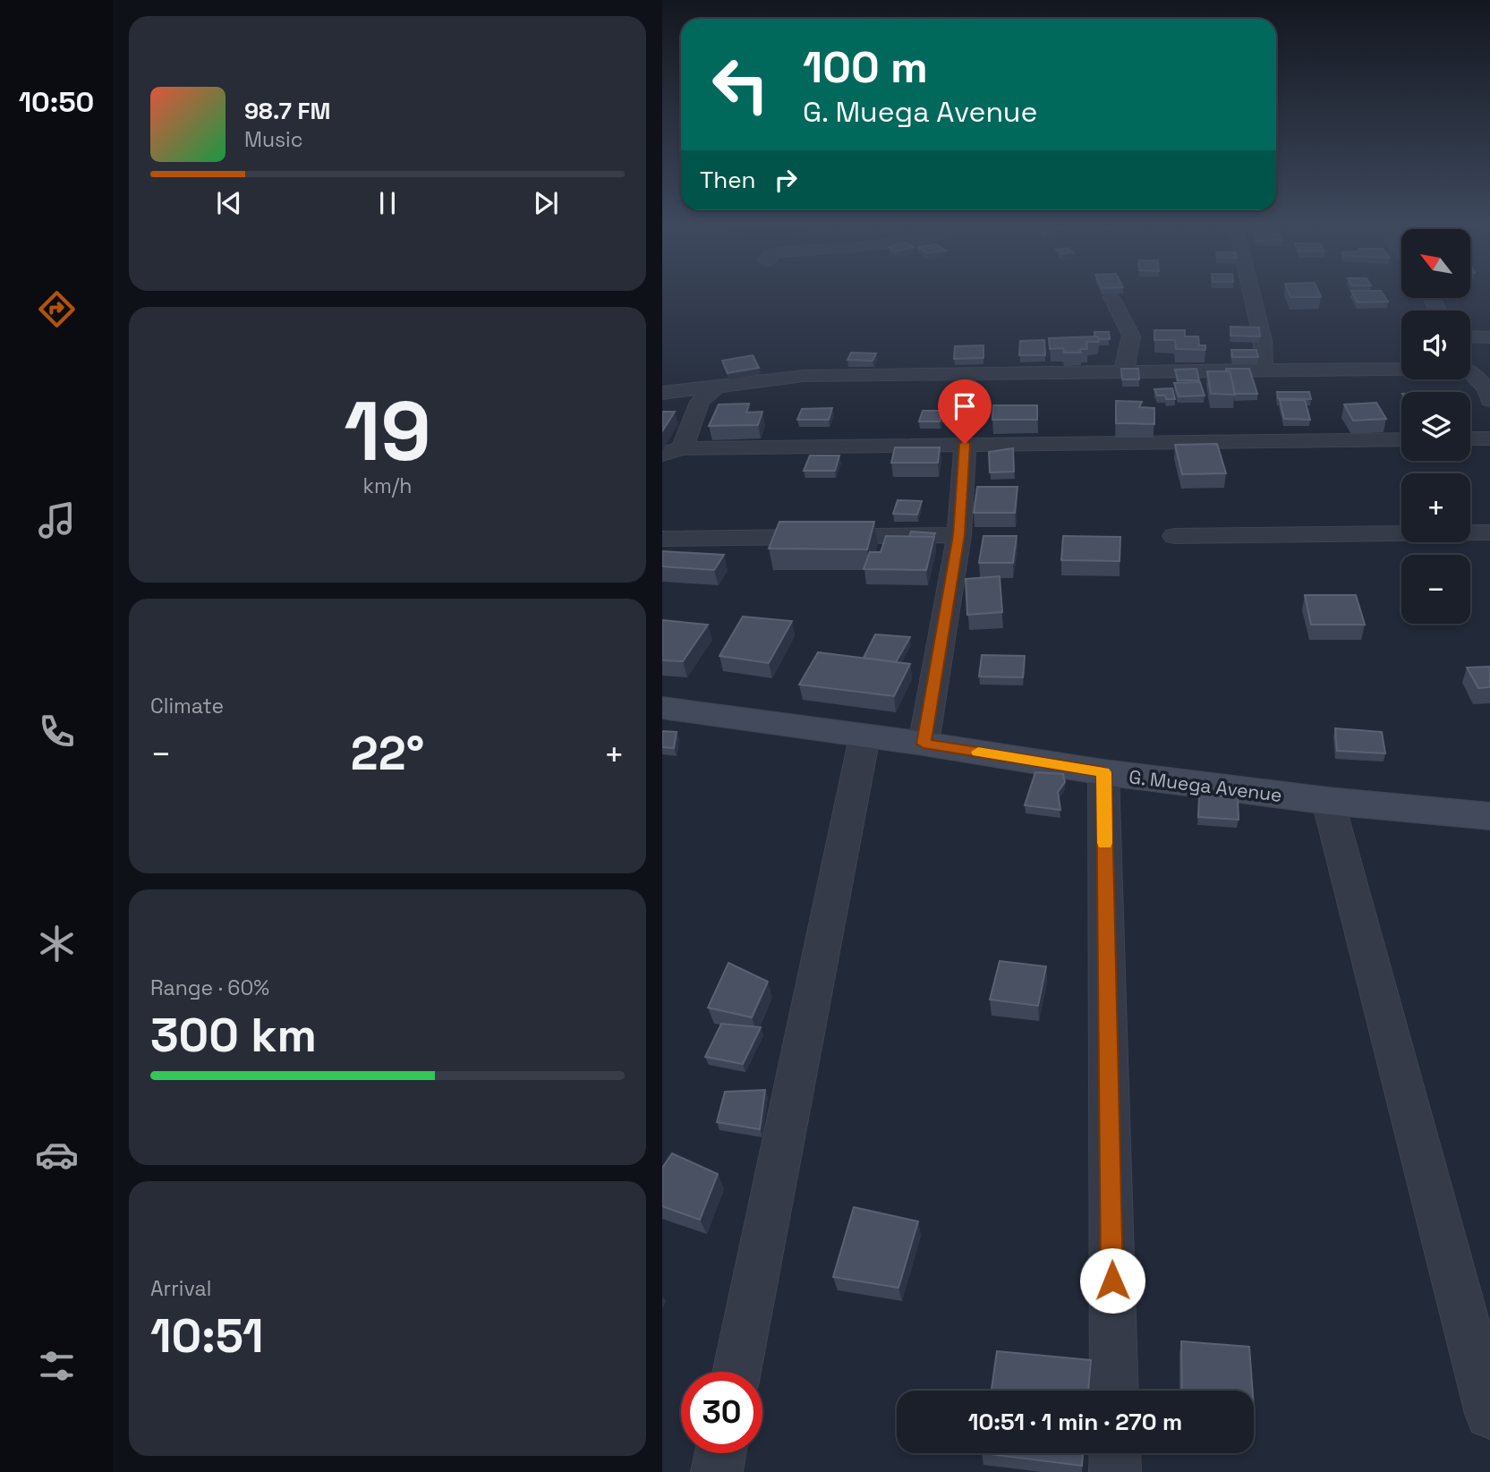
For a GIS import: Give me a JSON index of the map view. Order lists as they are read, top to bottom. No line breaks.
{"streets":{"street":["G. Muega Avenue"]},"north":"top left","page":{"tabs":"10:50","turn":["100 m","G. Muega Avenue"],"song":["98.7 FM","Music"],"then":"Then","map_buttons":["+","−"],"tile":[["19","km/h"],"Climate",["Range · 60%","300 km"],["Arrival","10:51"]],"heat":["−","22°","+"],"limit":"30","trip":"10:51 · 1 min · 270 m"}}
